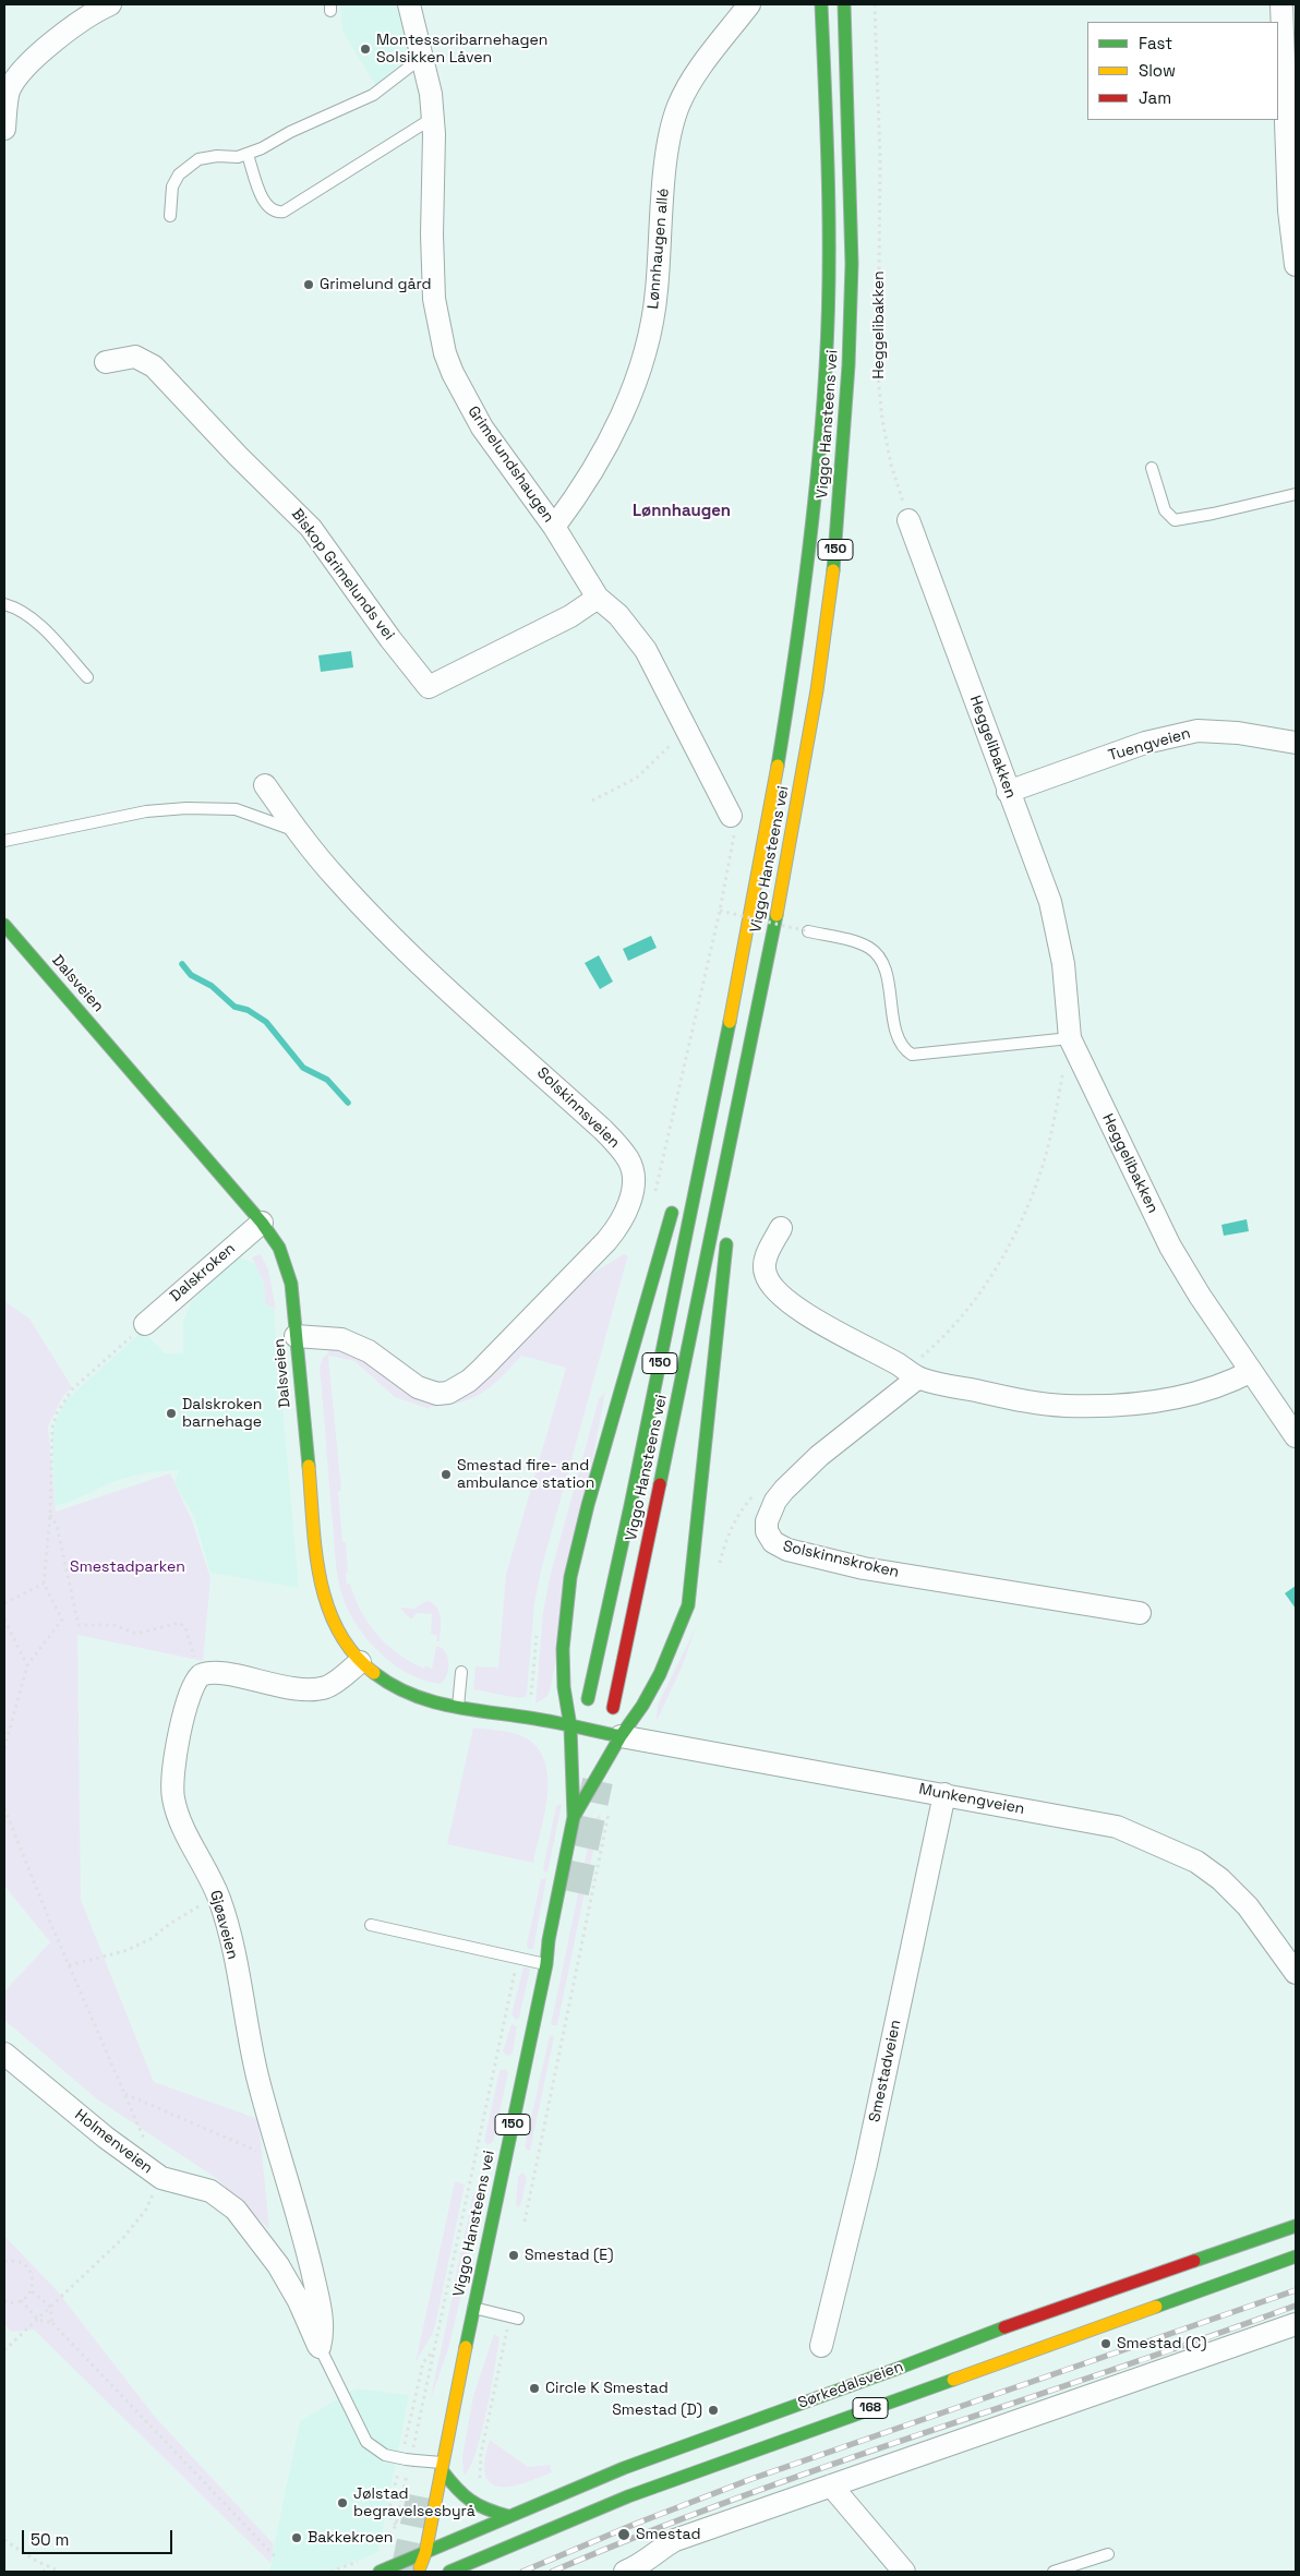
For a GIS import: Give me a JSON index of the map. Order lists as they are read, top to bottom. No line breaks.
{"streets":{"main road":["Viggo Hansteens vei","150","Dalsveien","Munkengveien","Sørkedalsveien","168"],"street":["Lønnhaugen allé","Heggelibakken","Grimelundshaugen","Biskop Grimelunds vei","Tuengveien","Solskinnsveien","Dalskroken","Solskinnskroken","Gjøaveien","Smestadveien","Holmenveien"]},"crossings":[["Lønnhaugen allé","Grimelundshaugen"],["Heggelibakken","Tuengveien"],["Viggo Hansteens vei","Dalsveien"],["Viggo Hansteens vei","Munkengveien"],["Viggo Hansteens vei","Sørkedalsveien"],["Grimelundshaugen","Biskop Grimelunds vei"],["Dalsveien","Solskinnsveien"],["Dalsveien","Dalskroken"],["Dalsveien","Munkengveien"],["Munkengveien","Smestadveien"],["Gjøaveien","Holmenveien"]],"districts":["Lønnhaugen"],"parks":["Smestadparken"],"places":["Montessoribarnehagen Solsikken Låven","Grimelund gård","Dalskroken barnehage","Smestad fire- and ambulance station","Smestad (E)","Smestad (C)","Circle K Smestad","Smestad (D)","Jølstad begravelsesbyrå","Smestad","Bakkekroen"],"legend":["Fast","Slow","Jam"],"scale_bar":"50 m"}
